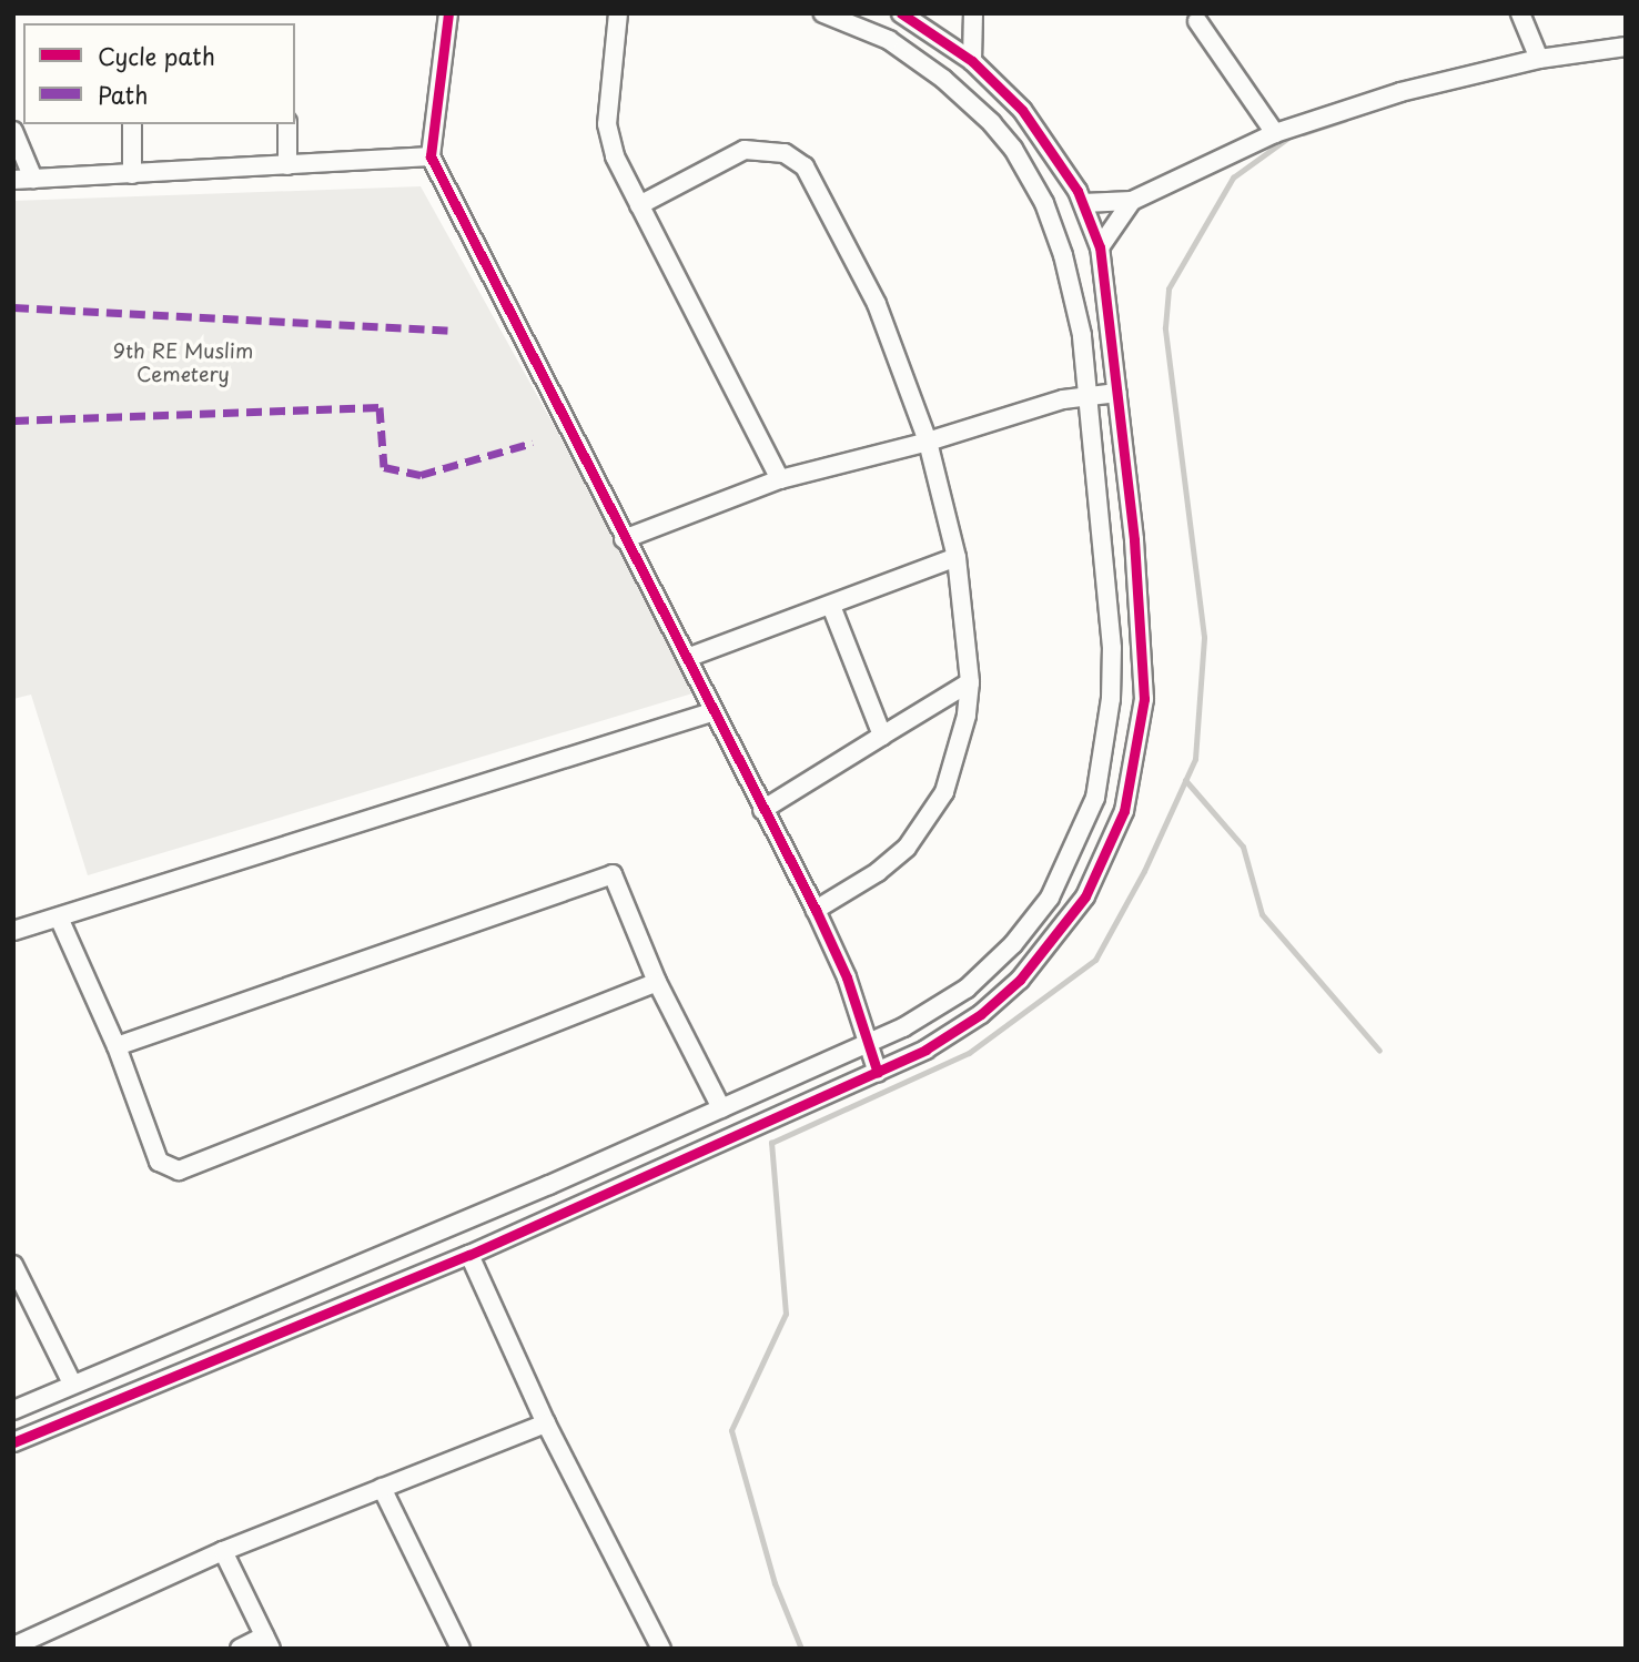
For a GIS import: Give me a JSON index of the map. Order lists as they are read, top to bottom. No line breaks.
{"parks":["9th RE Muslim Cemetery"],"legend":["Cycle path","Path"]}
